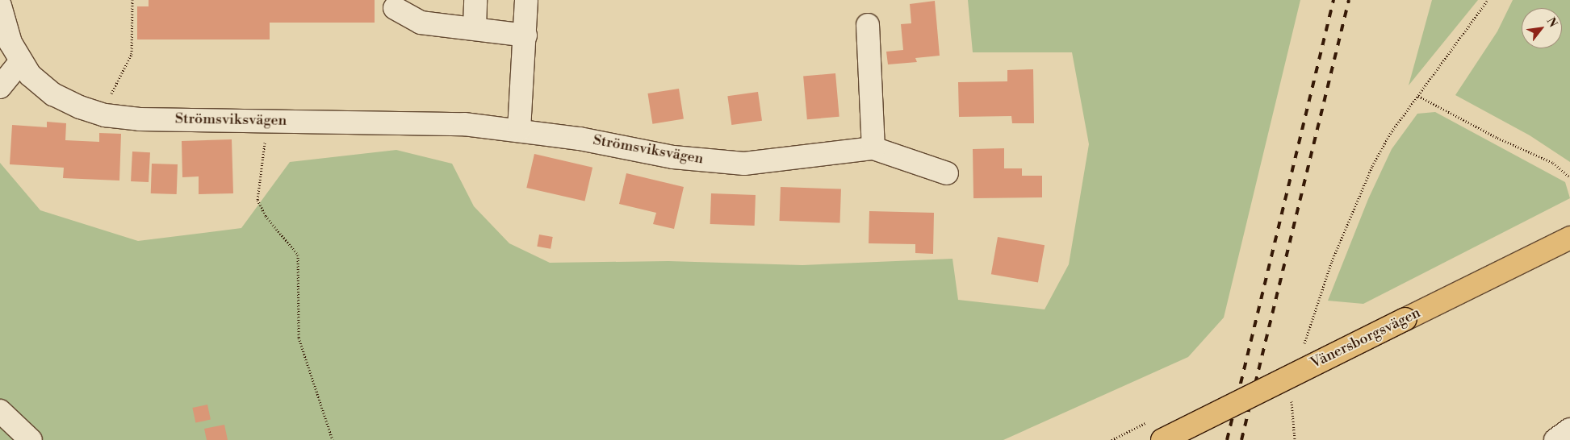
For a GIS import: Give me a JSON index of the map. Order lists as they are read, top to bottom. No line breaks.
{"streets":{"main road":["Vänersborgsvägen"],"street":["Strömsviksvägen"]},"north":"top right"}
